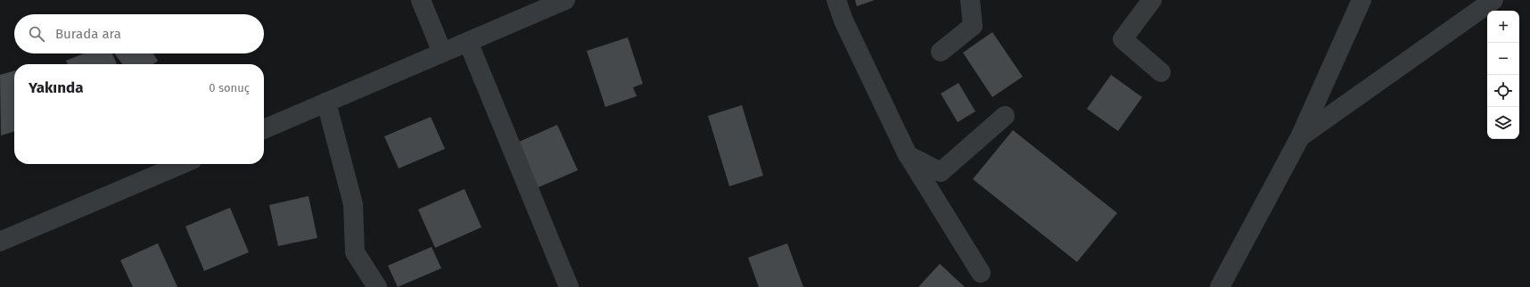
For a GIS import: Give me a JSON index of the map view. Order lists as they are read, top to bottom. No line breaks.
{"page":{"map_buttons":["+","−"],"search":"Burada ara","heading":["Yakında","0 sonuç"]}}
